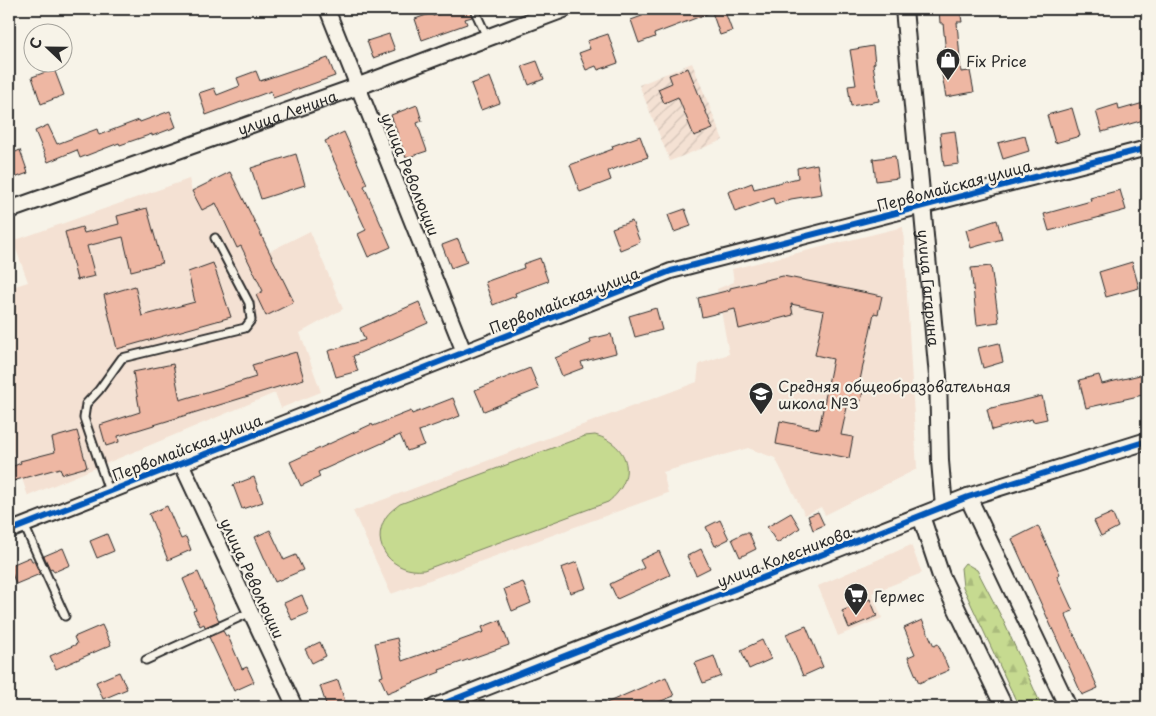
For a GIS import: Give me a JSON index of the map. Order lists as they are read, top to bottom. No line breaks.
{"streets":{"street":["улица Ленина","улица Революции","Первомайская улица","улица Гагарина","улица Колесникова"]},"crossings":[["улица Ленина","улица Революции"],["улица Революции","Первомайская улица"],["Первомайская улица","улица Гагарина"],["улица Гагарина","улица Колесникова"]],"places":{"shop":["Fix Price"],"school or university":["Средняя общеобразовательная школа №3"],"supermarket":["Гермес"]},"north":"left"}
